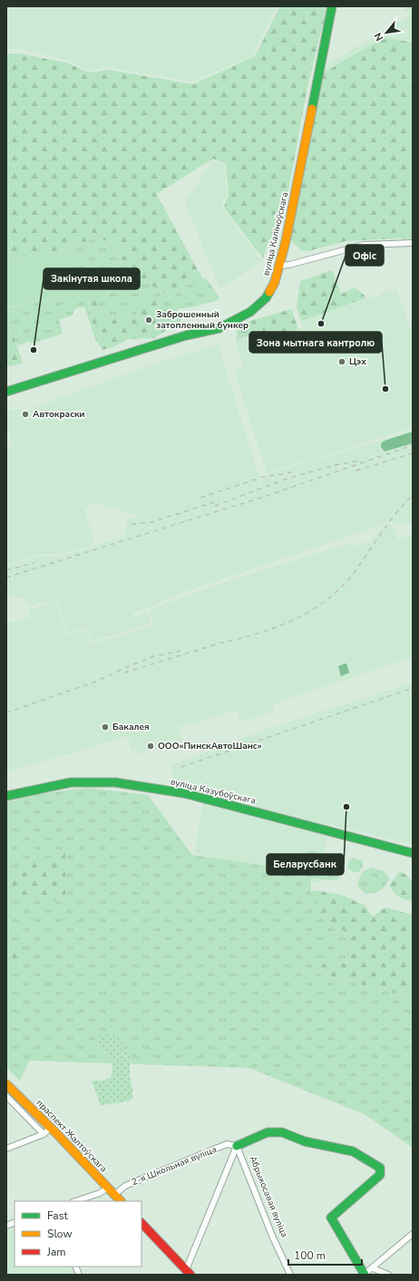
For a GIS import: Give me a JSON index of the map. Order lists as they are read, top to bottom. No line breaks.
{"streets":{"street":["вуліца Каліноўскага","вуліца Казубоўскага","праспект Жалтоўскага","2-я Школьная вуліца","Абрыкосавая вуліца"]},"crossings":[["праспект Жалтоўскага","2-я Школьная вуліца"],["2-я Школьная вуліца","Абрыкосавая вуліца"]],"places":["Заброшенный затопленный бункер","Офіс","Закінутая школа","Цэх","Зона мытнага кантролю","Автокраски","Бакалея","ООО«ПинскАвтоШанс»","Беларусбанк"],"legend":["Fast","Slow","Jam"],"scale_bar":"100 m","north":"bottom left"}
